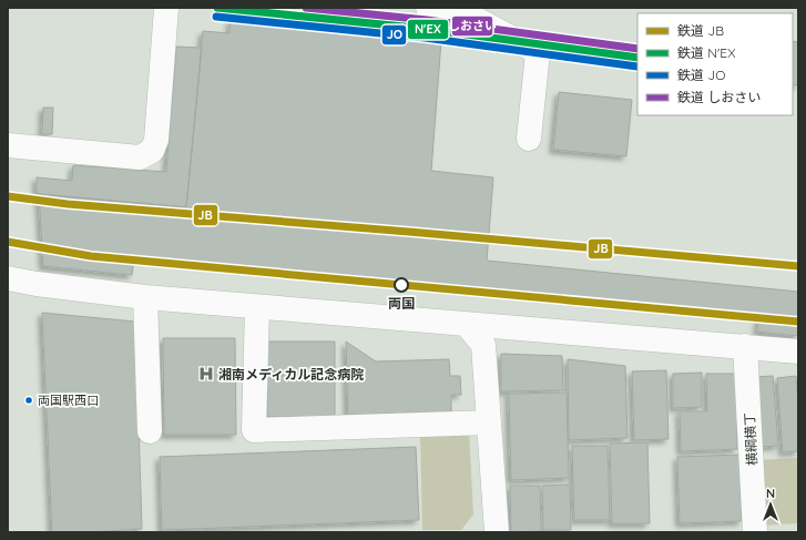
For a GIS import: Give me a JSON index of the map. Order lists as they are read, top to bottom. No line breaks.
{"streets":{"street":["横綱横丁"]},"places":{"other":["両国","両国駅西口"],"hospital":["湘南メディカル記念病院"]},"lines":["rail line N'EX","rail line しおさい","rail line JO","rail line JB"],"legend":["鉄道 JB","鉄道 N'EX","鉄道 JO","鉄道 しおさい"],"north":"top"}
